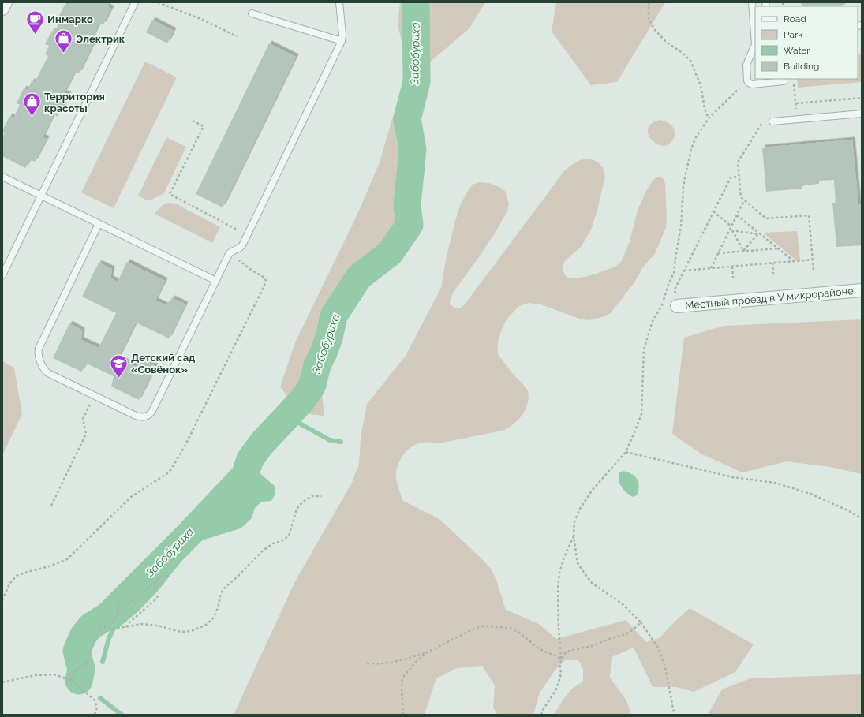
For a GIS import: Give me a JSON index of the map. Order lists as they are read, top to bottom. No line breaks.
{"streets":{"street":["Местный проезд в V микрорайоне"]},"water":["Забобуриха"],"places":{"cafe":["Инмарко"],"shop":["Электрик","Территория красоты"],"school or university":["Детский сад «Совёнок»"]},"legend":["Road","Park","Water","Building"]}
